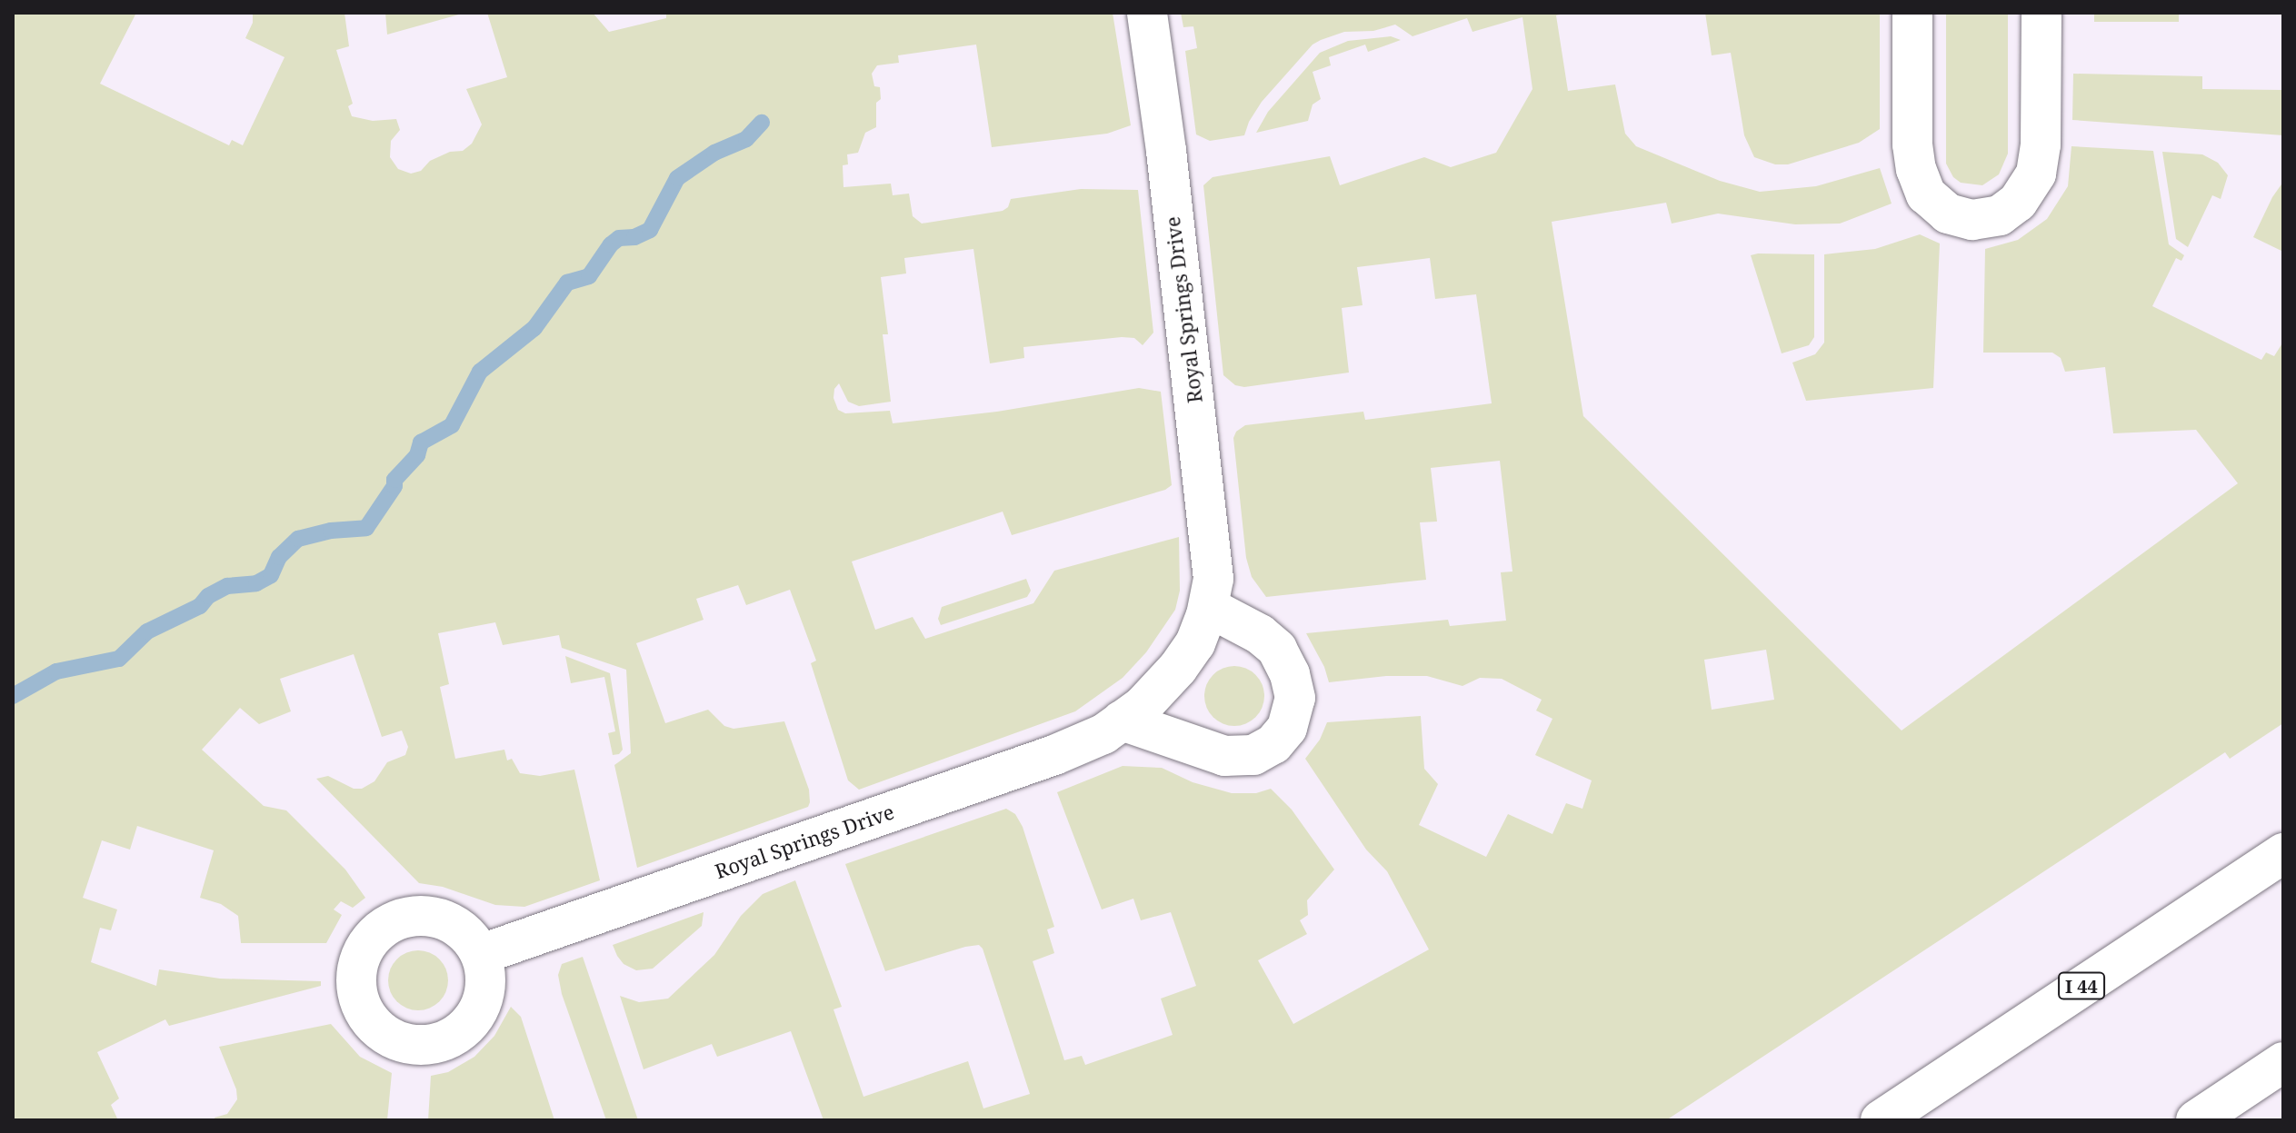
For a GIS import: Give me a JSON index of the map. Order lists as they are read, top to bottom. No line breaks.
{"streets":{"main road":["Royal Springs Drive","I 44"]}}
